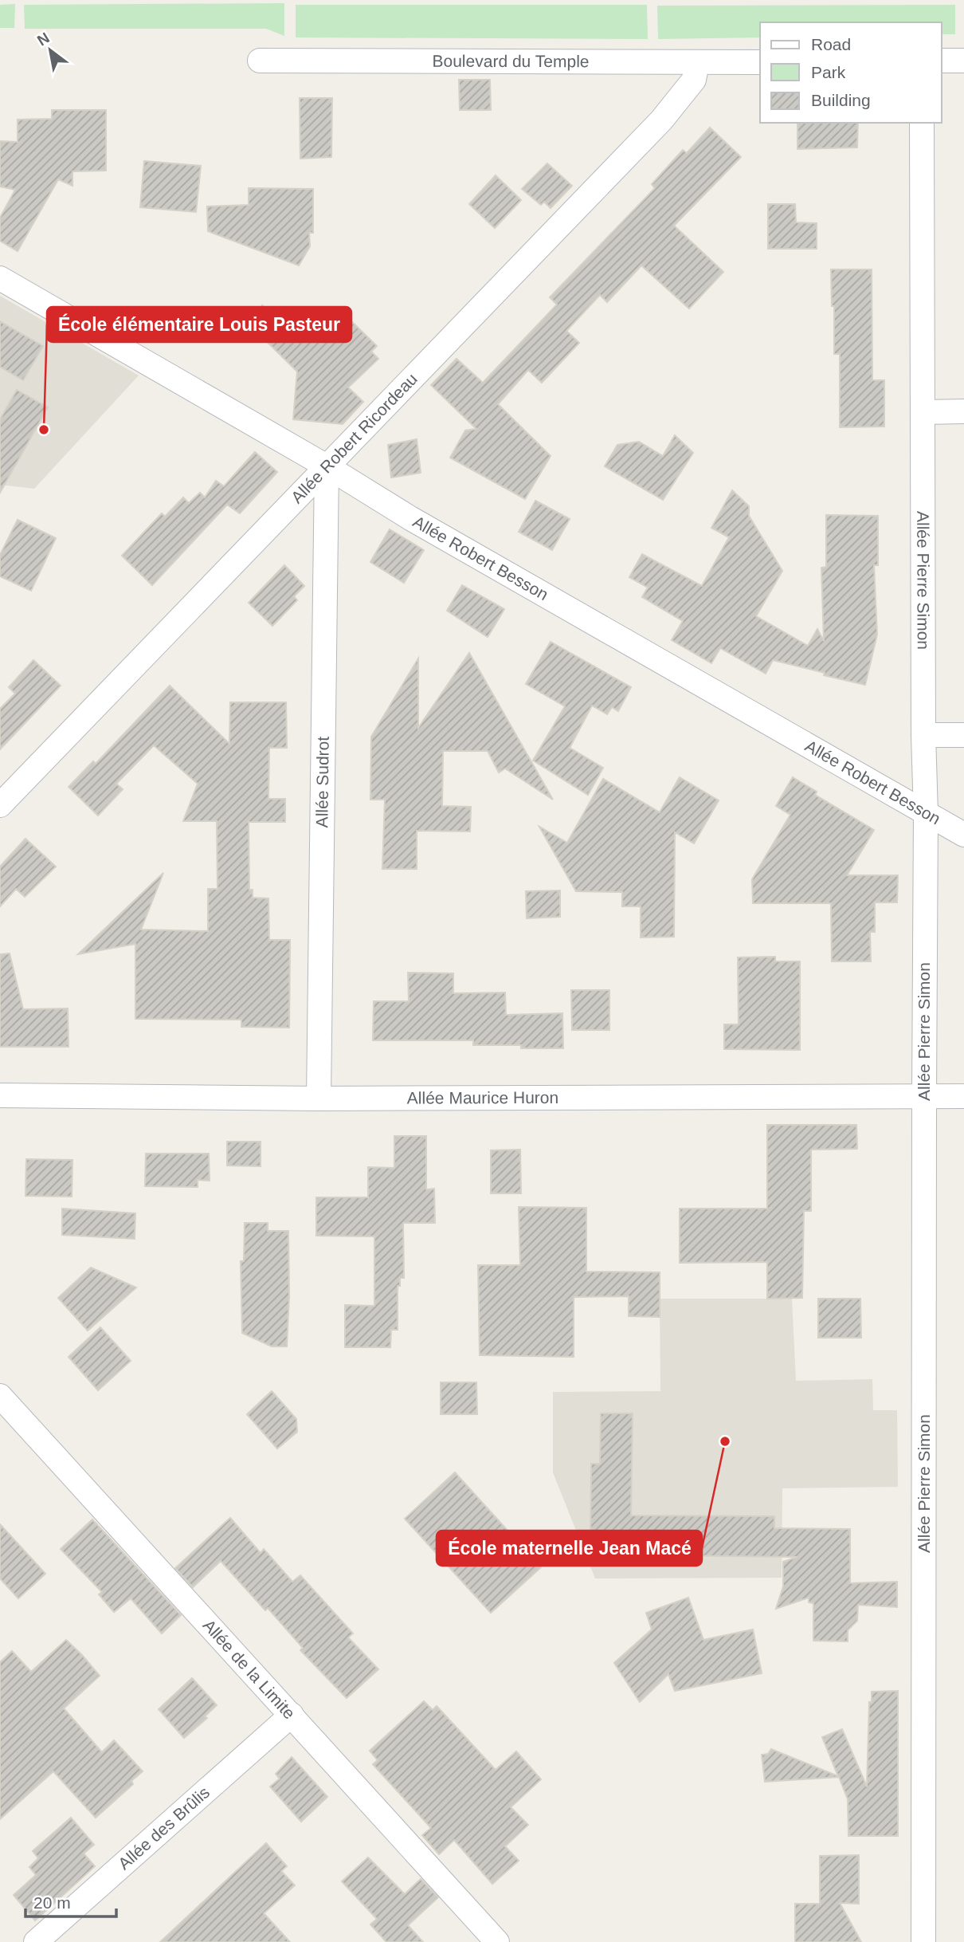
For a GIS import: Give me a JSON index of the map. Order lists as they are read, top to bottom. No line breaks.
{"streets":{"street":["Boulevard du Temple","Allée Robert Ricordeau","Allée Robert Besson","Allée Pierre Simon","Allée Sudrot","Allée Maurice Huron","Allée de la Limite","Allée des Brûlis"]},"crossings":[["Boulevard du Temple","Allée Robert Ricordeau"],["Allée Robert Ricordeau","Allée Robert Besson"],["Allée Robert Ricordeau","Allée Sudrot"],["Allée Robert Besson","Allée Pierre Simon"],["Allée Robert Besson","Allée Sudrot"],["Allée Pierre Simon","Allée Maurice Huron"],["Allée Sudrot","Allée Maurice Huron"],["Allée de la Limite","Allée des Brûlis"]],"places":["École élémentaire Louis Pasteur","École maternelle Jean Macé"],"legend":["Road","Park","Building"],"scale_bar":"20 m","north":"top left"}
